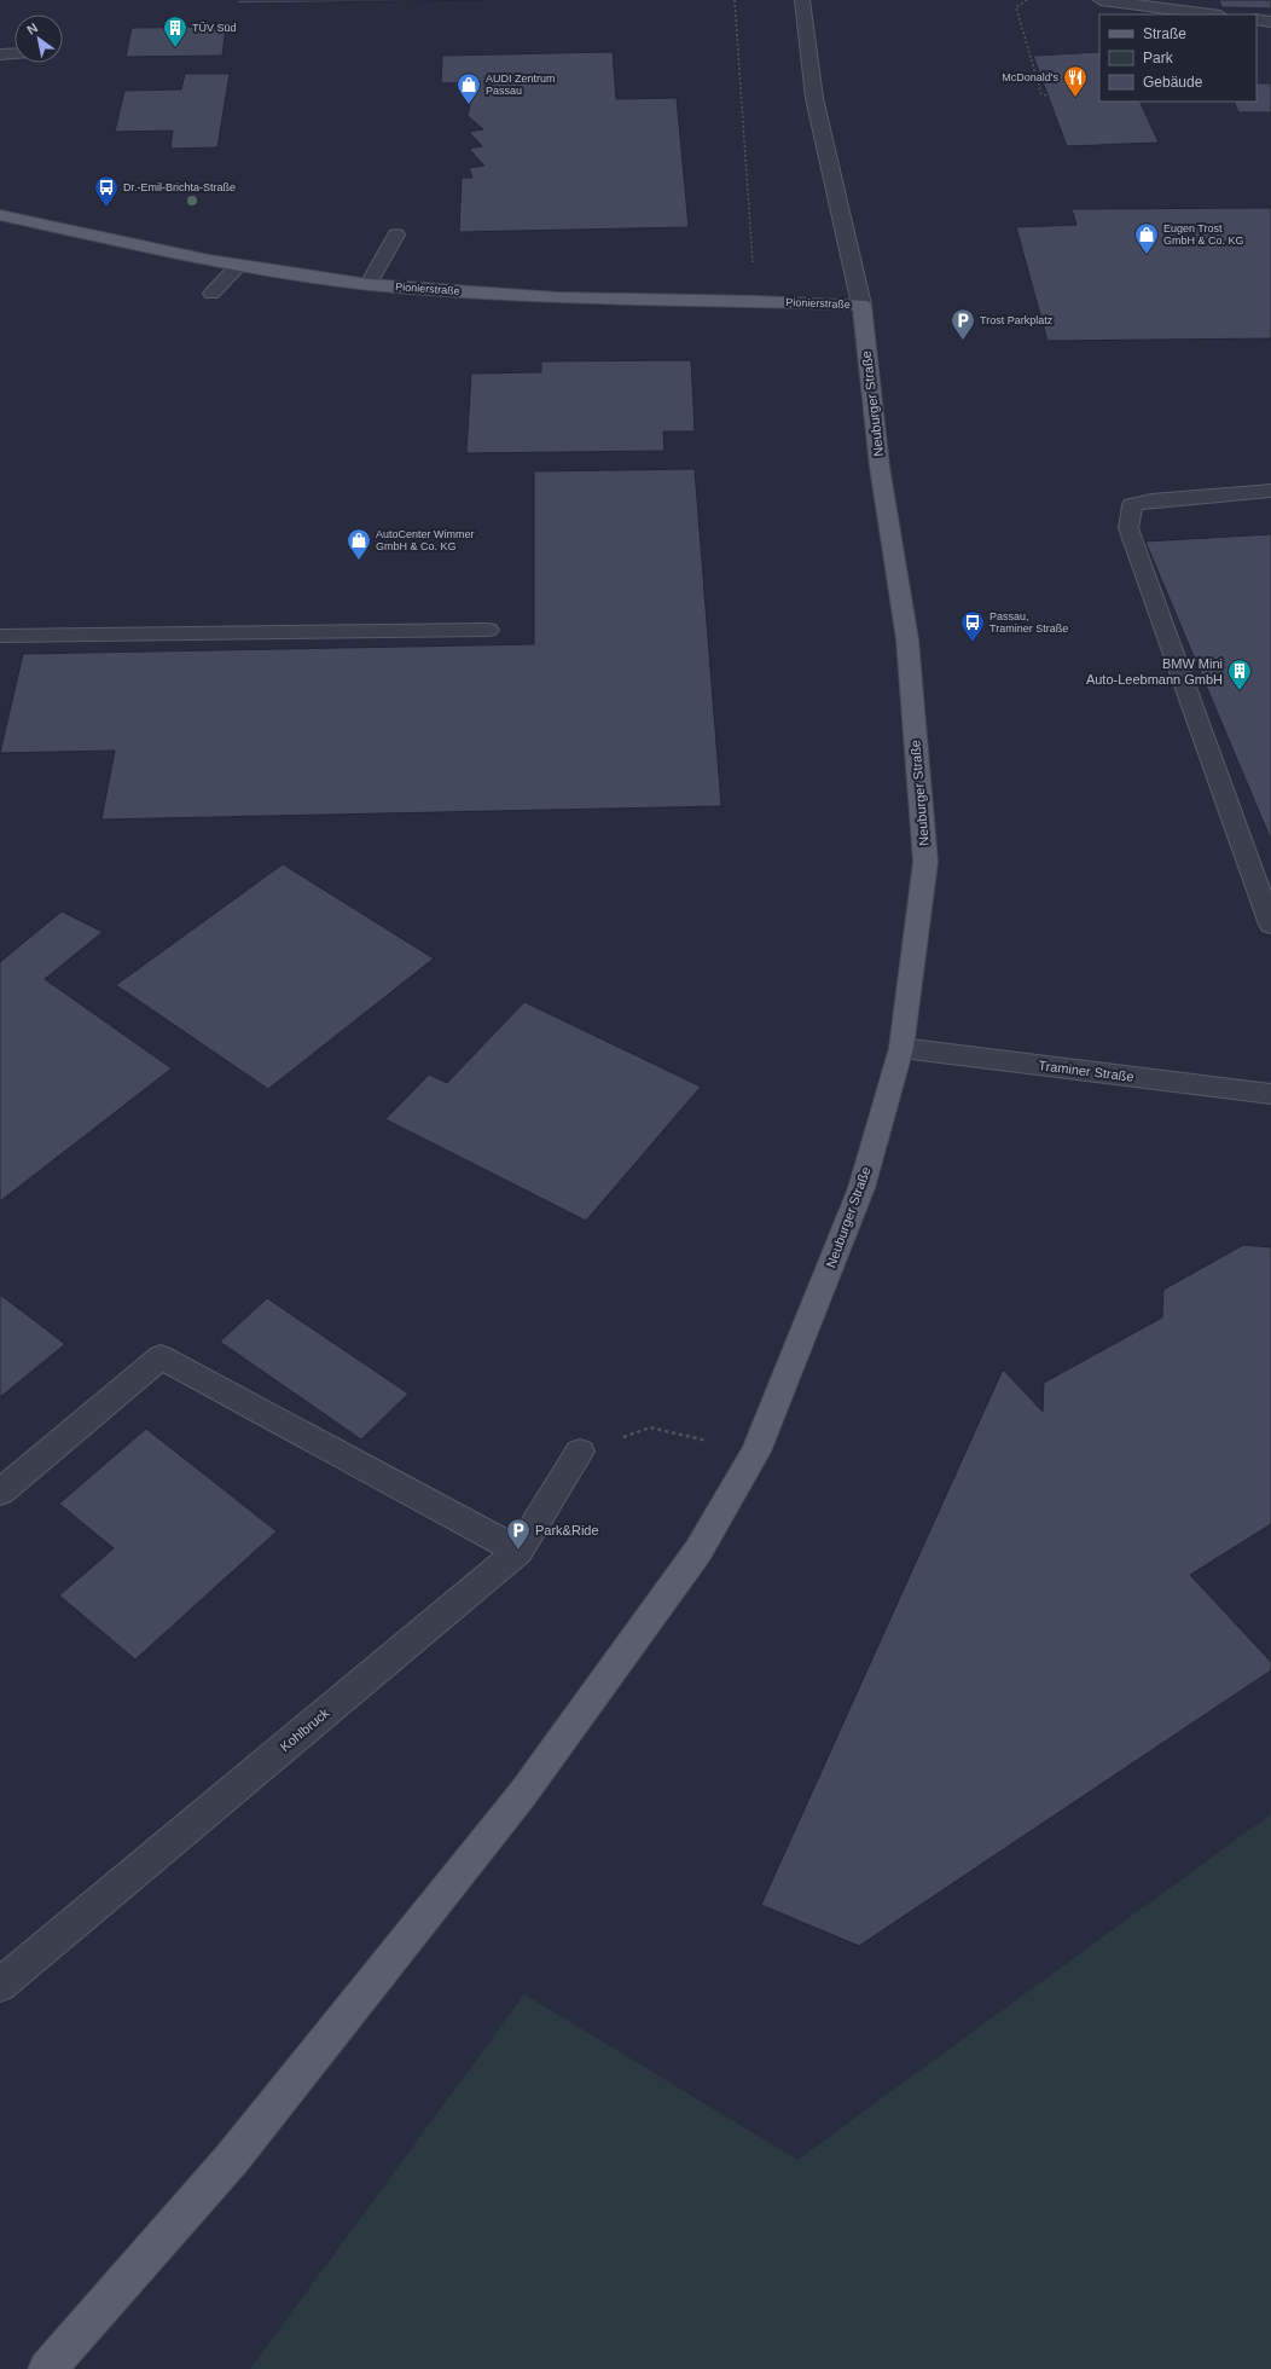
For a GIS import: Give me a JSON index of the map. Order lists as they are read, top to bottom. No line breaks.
{"streets":{"main road":["Pionierstraße","Neuburger Straße"],"street":["Traminer Straße","Kohlbruck"]},"crossings":[["Pionierstraße","Neuburger Straße"],["Neuburger Straße","Traminer Straße"]],"places":{"building":["TÜV Süd","BMW Mini Auto-Leebmann GmbH"],"restaurant":["McDonald's"],"shop":["AUDI Zentrum Passau","Eugen Trost GmbH & Co. KG","AutoCenter Wimmer GmbH & Co. KG"],"bus stop":["Dr.-Emil-Brichta-Straße","Passau, Traminer Straße"],"parking":["Trost Parkplatz","Park&Ride"]},"legend":["Straße","Park","Gebäude"],"north":"top left"}
